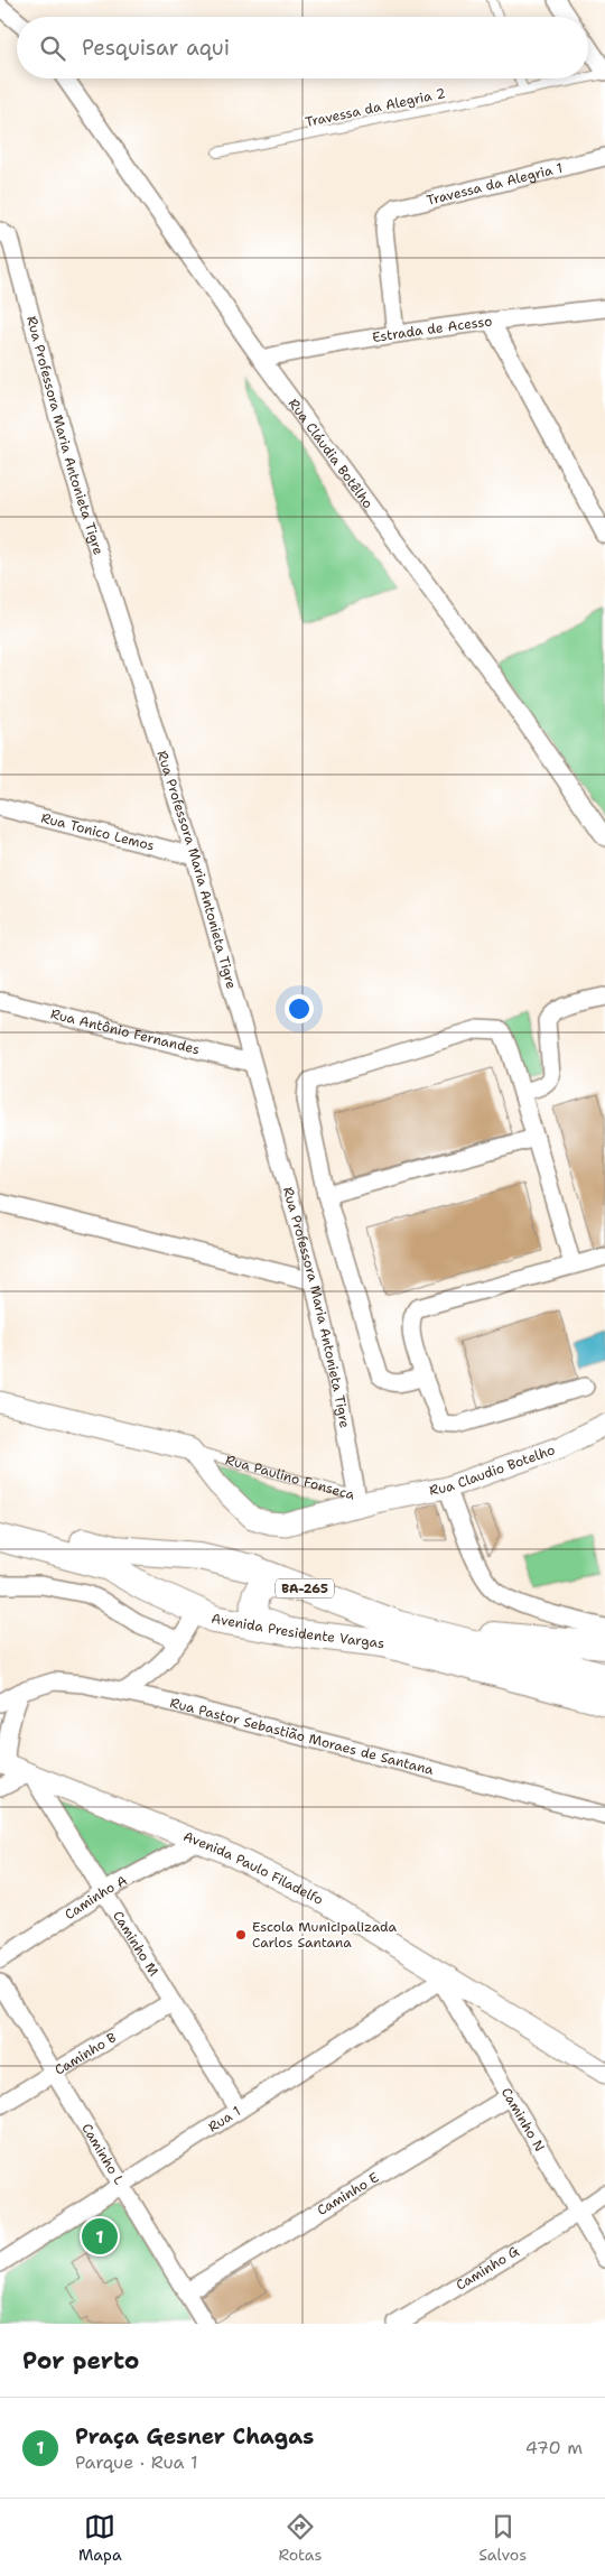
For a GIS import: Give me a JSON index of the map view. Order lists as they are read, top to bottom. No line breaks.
{"streets":{"main road":["BA-265","Avenida Presidente Vargas"],"street":["Travessa da Alegria 1","Estrada de Acesso","Rua Professora Maria Antonieta Tigre","Rua Cláudia Botêlho","Rua Tonico Lemos","Rua Antônio Fernandes","Rua Claudio Botelho","Rua Paulino Fonseca","Rua Pastor Sebastião Moraes de Santana","Avenida Paulo Filadelfo","Caminho A","Caminho M","Caminho B","Caminho N","Rua 1","Caminho L","Caminho E","Caminho G"],"lane":["Travessa da Alegria 2"]},"crossings":[["Travessa da Alegria 1","Estrada de Acesso"],["Estrada de Acesso","Rua Cláudia Botêlho"],["Rua Professora Maria Antonieta Tigre","Rua Tonico Lemos"],["Rua Professora Maria Antonieta Tigre","Rua Antônio Fernandes"],["Rua Professora Maria Antonieta Tigre","Rua Claudio Botelho"],["Rua Professora Maria Antonieta Tigre","Rua Paulino Fonseca"],["Rua Claudio Botelho","Rua Paulino Fonseca"],["Avenida Paulo Filadelfo","Caminho A"],["Avenida Paulo Filadelfo","Caminho M"],["Avenida Paulo Filadelfo","Caminho N"],["Avenida Paulo Filadelfo","Rua 1"],["Caminho A","Caminho M"],["Caminho M","Caminho B"],["Caminho M","Rua 1"],["Caminho B","Caminho L"],["Caminho N","Rua 1"],["Caminho N","Caminho E"],["Caminho N","Caminho G"],["Rua 1","Caminho L"],["Caminho L","Caminho E"]],"places":["Escola Municipalizada Carlos Santana"],"page":{"search":"Pesquisar aqui","pins":"1","heading":"Por perto","list":[{"mark":"1","name":"Praça Gesner Chagas","note":"Parque · Rua 1","value":"470 m"}],"nav":["Mapa","Rotas","Salvos"]}}
